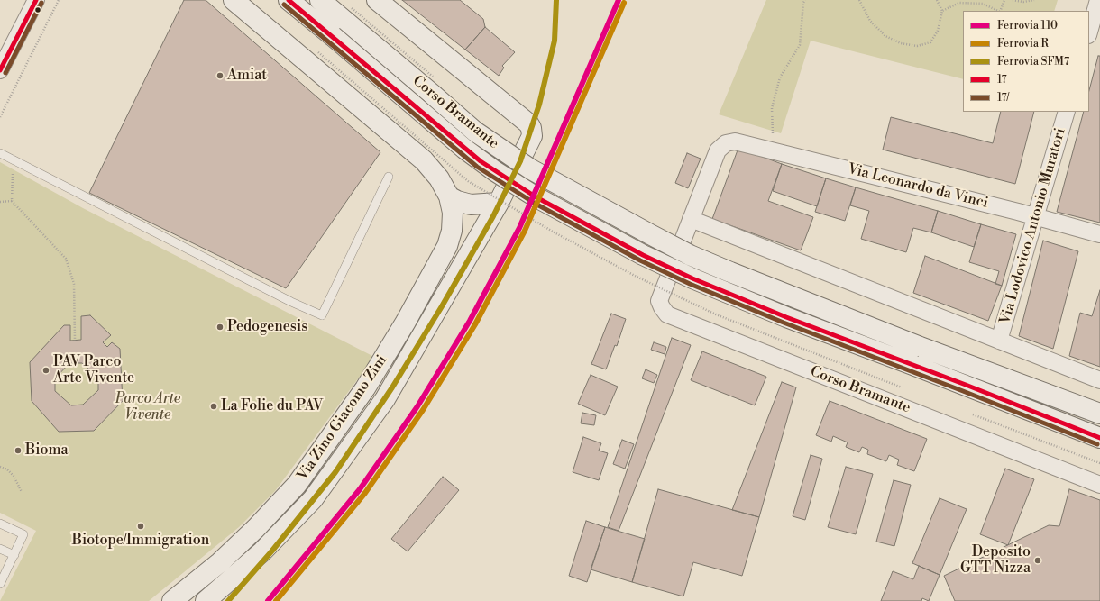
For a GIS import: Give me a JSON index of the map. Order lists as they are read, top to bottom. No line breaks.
{"streets":{"main road":["Corso Bramante","Via Zino Giacomo Zini"],"street":["Via Leonardo da Vinci","Via Lodovico Antonio Muratori"]},"crossings":[["Corso Bramante","Via Leonardo da Vinci"],["Via Leonardo da Vinci","Via Lodovico Antonio Muratori"]],"parks":["Parco Arte Vivente"],"places":["Amiat","Pedogenesis","PAV Parco Arte Vivente","La Folie du PAV","Bioma","Biotope/Immigration","Deposito GTT Nizza"],"lines":["rail line 110","rail line SFM7","transit line 17","rail line R","transit line 17/"],"legend":["Ferrovia 110","Ferrovia R","Ferrovia SFM7","17","17/"]}
